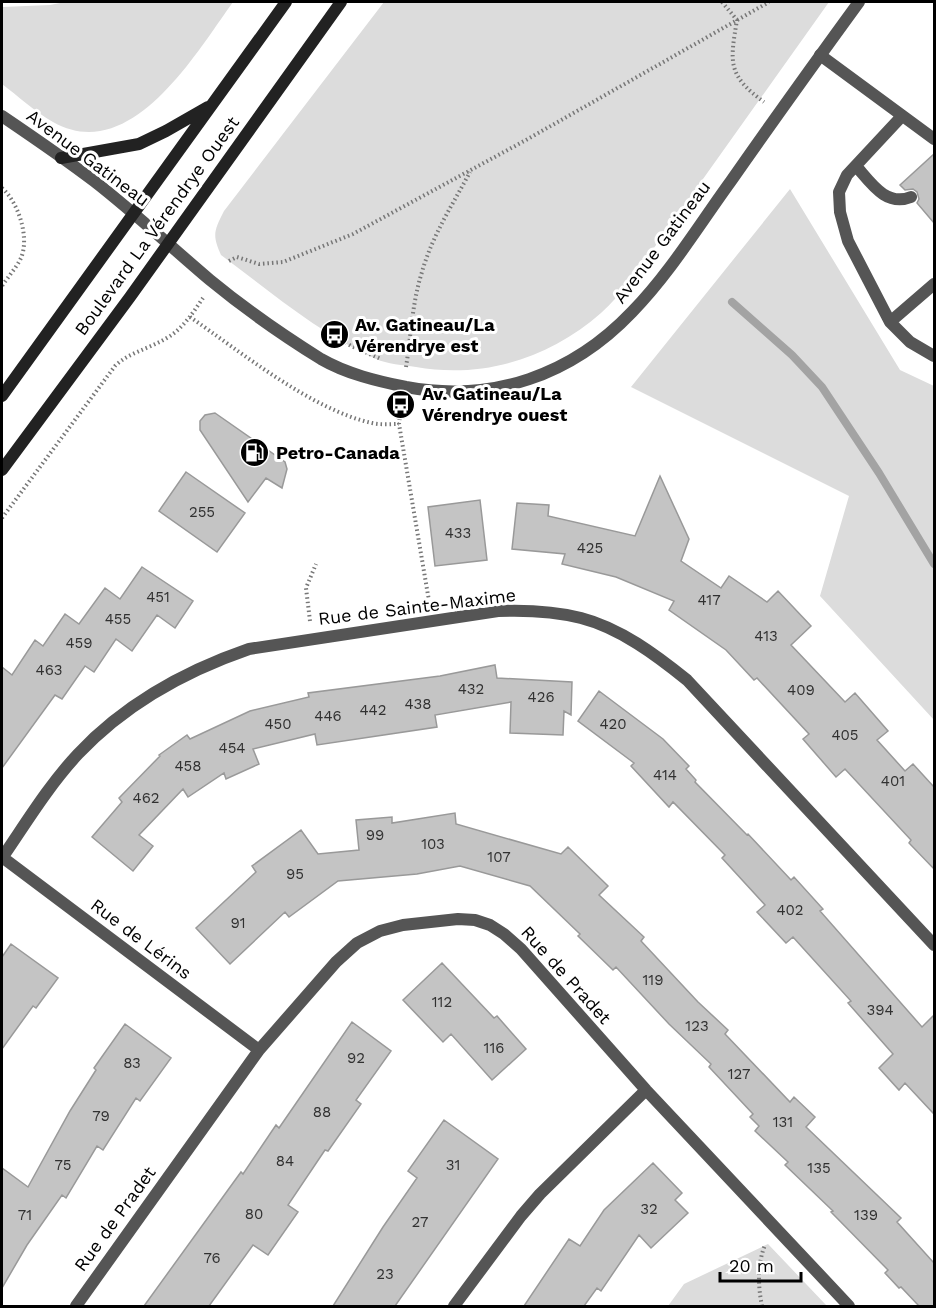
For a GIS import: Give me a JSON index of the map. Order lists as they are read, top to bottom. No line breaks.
{"streets":{"main road":["Boulevard La Vérendrye Ouest"],"street":["Avenue Gatineau","Rue de Sainte-Maxime","Rue de Lérins","Rue de Pradet"]},"crossings":[["Avenue Gatineau","Boulevard La Vérendrye Ouest"],["Rue de Sainte-Maxime","Rue de Lérins"],["Rue de Lérins","Rue de Pradet"]],"places":{"bus stop":["Av. Gatineau/La Vérendrye est","Av. Gatineau/La Vérendrye ouest"],"fuel station":["Petro-Canada"]},"house_numbers":["255","433","425","451","417","455","413","459","463","432","409","426","438","442","446","450","420","405","454","458","414","401","462","99","103","107","95","402","91","119","112","394","123","116","92","83","127","88","79","131","84","75","31","135","32","80","71","139","27","76","23"],"scale_bar":"20 m"}
